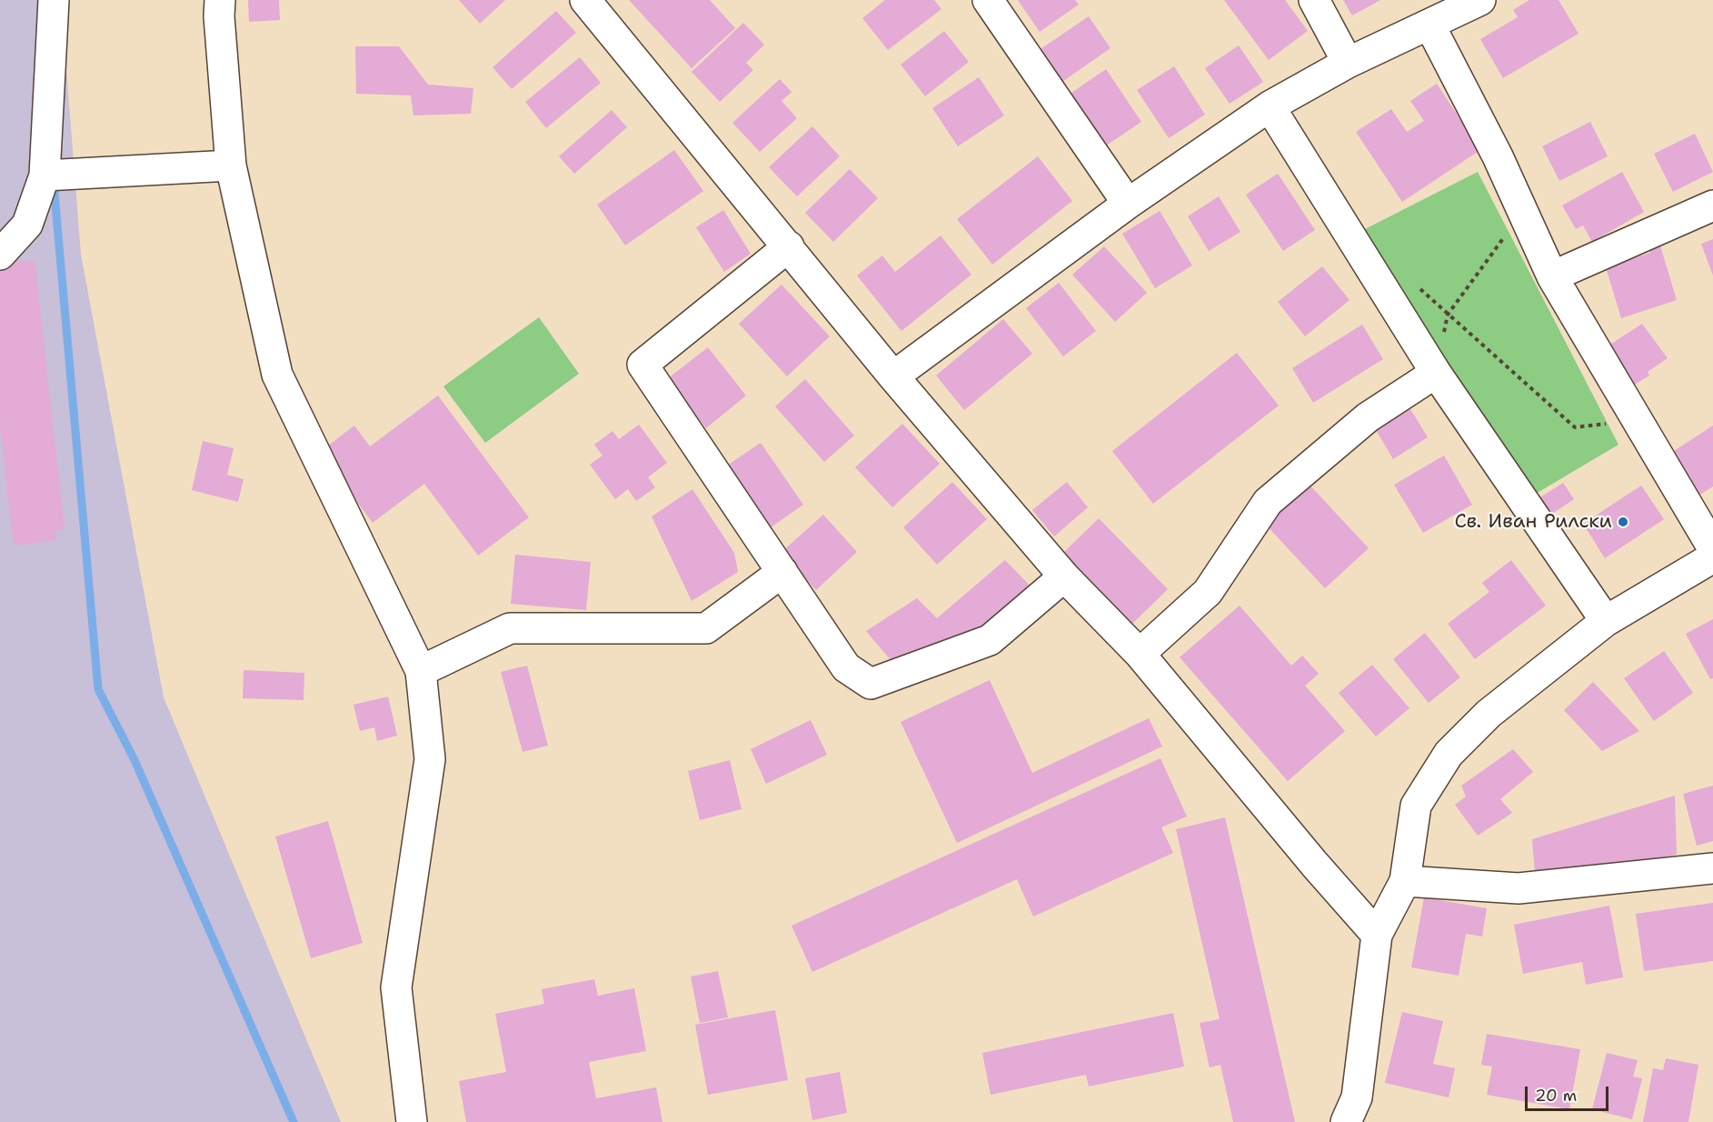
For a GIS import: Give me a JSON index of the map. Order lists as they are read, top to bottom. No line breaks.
{"places":["Св. Иван Рилски"],"scale_bar":"20 m"}
